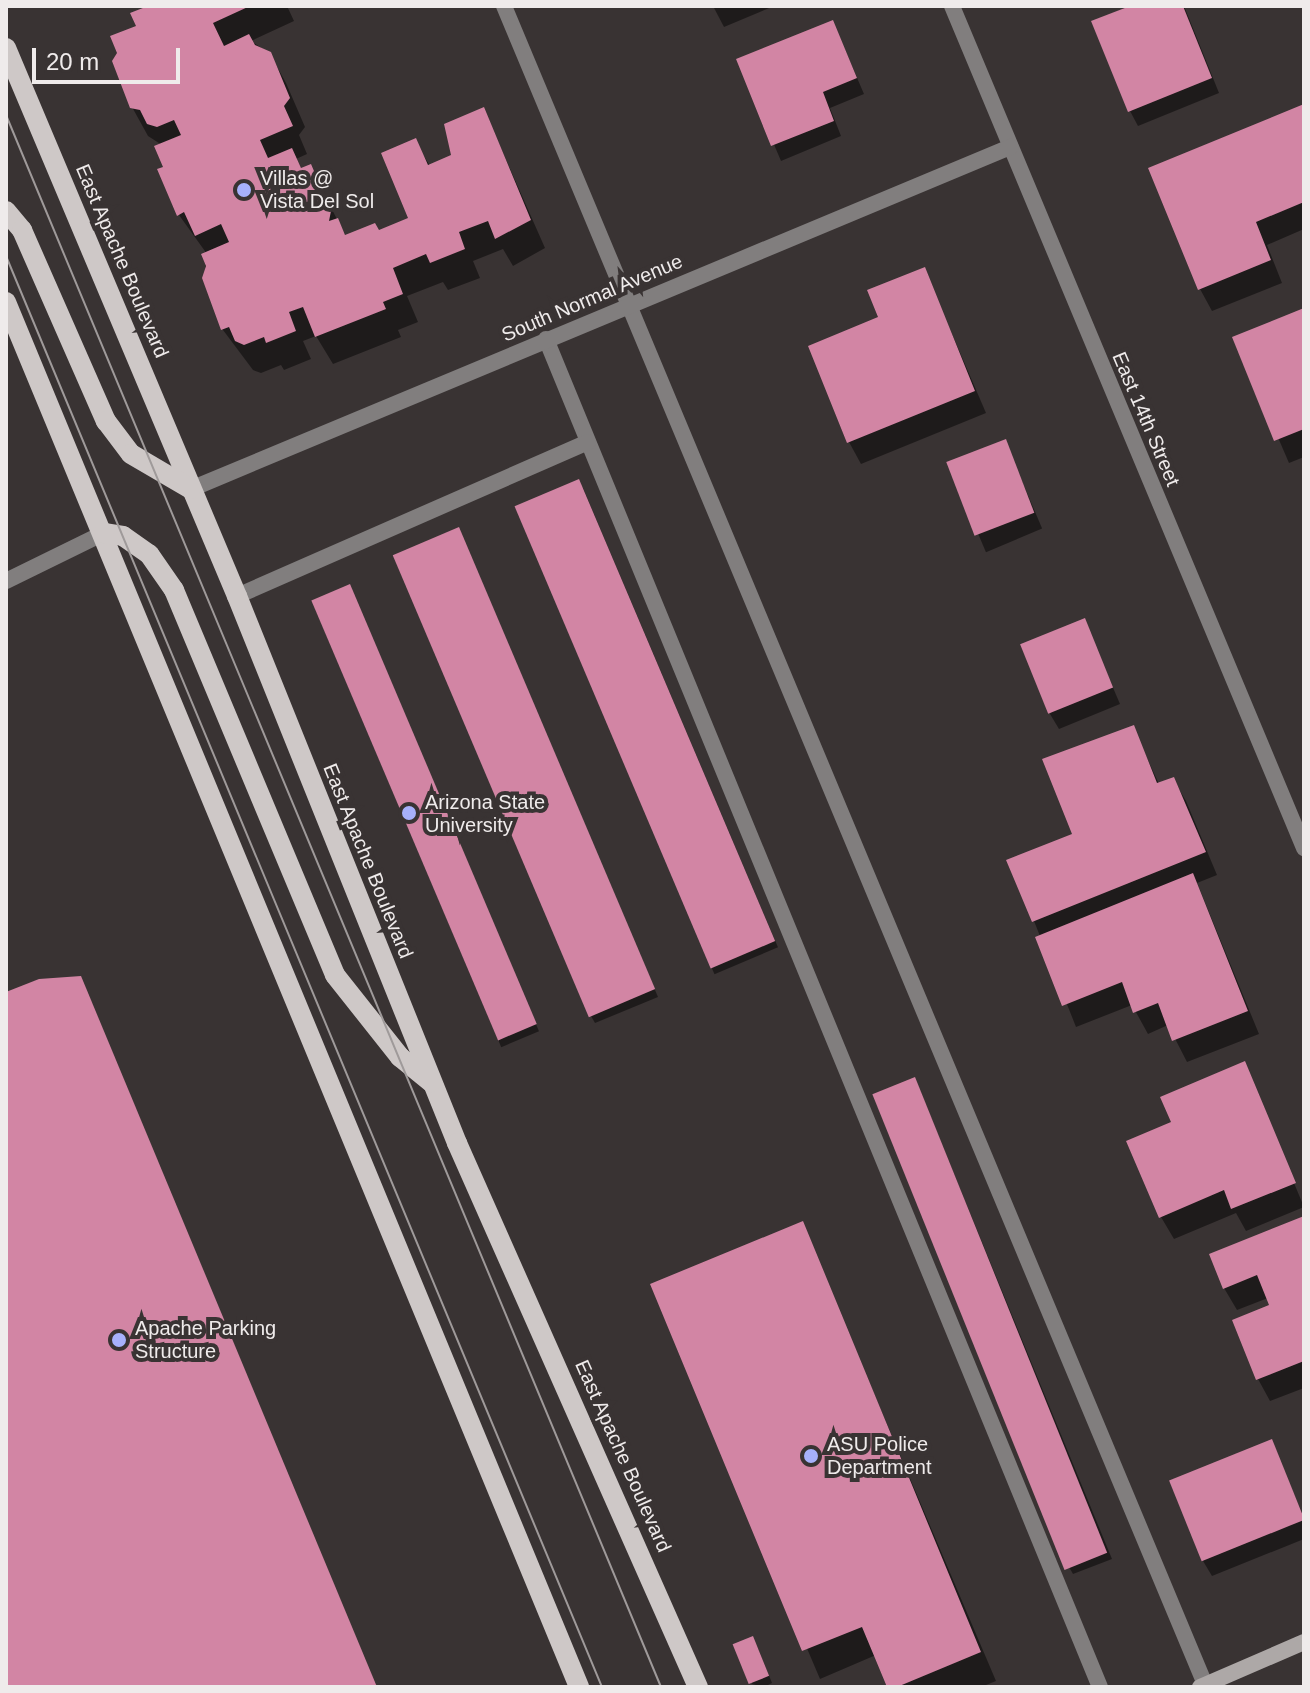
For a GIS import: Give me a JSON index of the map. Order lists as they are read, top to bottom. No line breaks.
{"streets":{"main road":["East Apache Boulevard"],"street":["South Normal Avenue","East 14th Street"]},"crossings":[["East Apache Boulevard","South Normal Avenue"],["South Normal Avenue","East 14th Street"]],"places":["Villas @ Vista Del Sol","Arizona State University","Apache Parking Structure","ASU Police Department"],"scale_bar":"20 m"}
